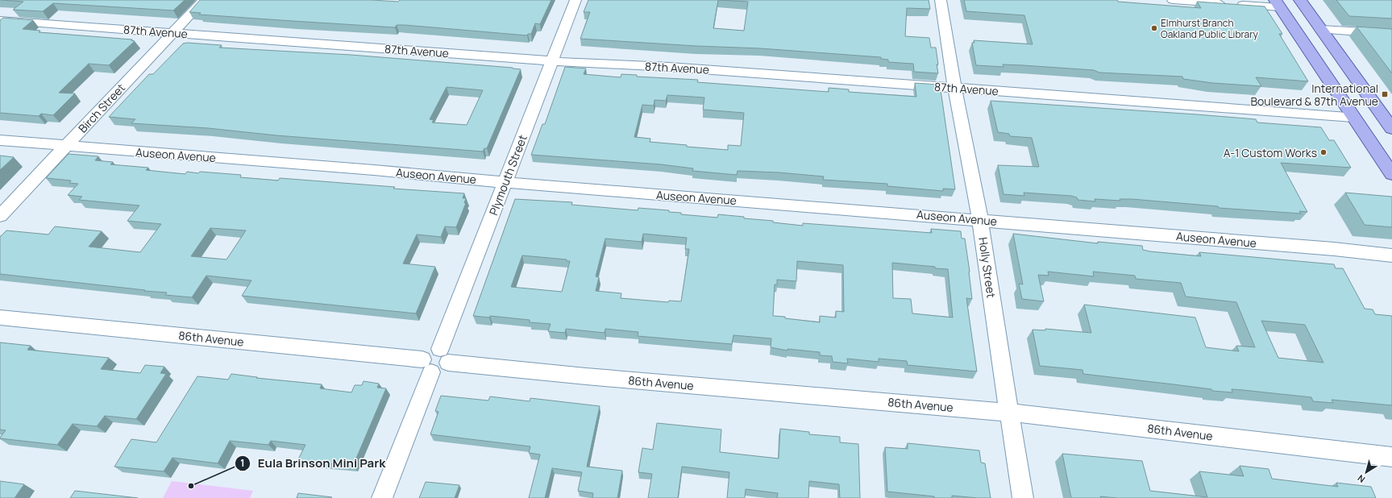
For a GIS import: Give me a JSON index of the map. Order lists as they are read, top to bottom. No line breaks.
{"streets":{"street":["87th Avenue","Birch Street","Auseon Avenue","Plymouth Street","Holly Street","86th Avenue"]},"crossings":[["87th Avenue","Birch Street"],["87th Avenue","Plymouth Street"],["87th Avenue","Holly Street"],["Birch Street","Auseon Avenue"],["Auseon Avenue","Plymouth Street"],["Auseon Avenue","Holly Street"],["Plymouth Street","86th Avenue"],["Holly Street","86th Avenue"]],"places":{"other":["Elmhurst Branch Oakland Public Library","A-1 Custom Works","Eula Brinson Mini Park"],"transit":["International Boulevard & 87th Avenue"]},"north":"bottom left"}
